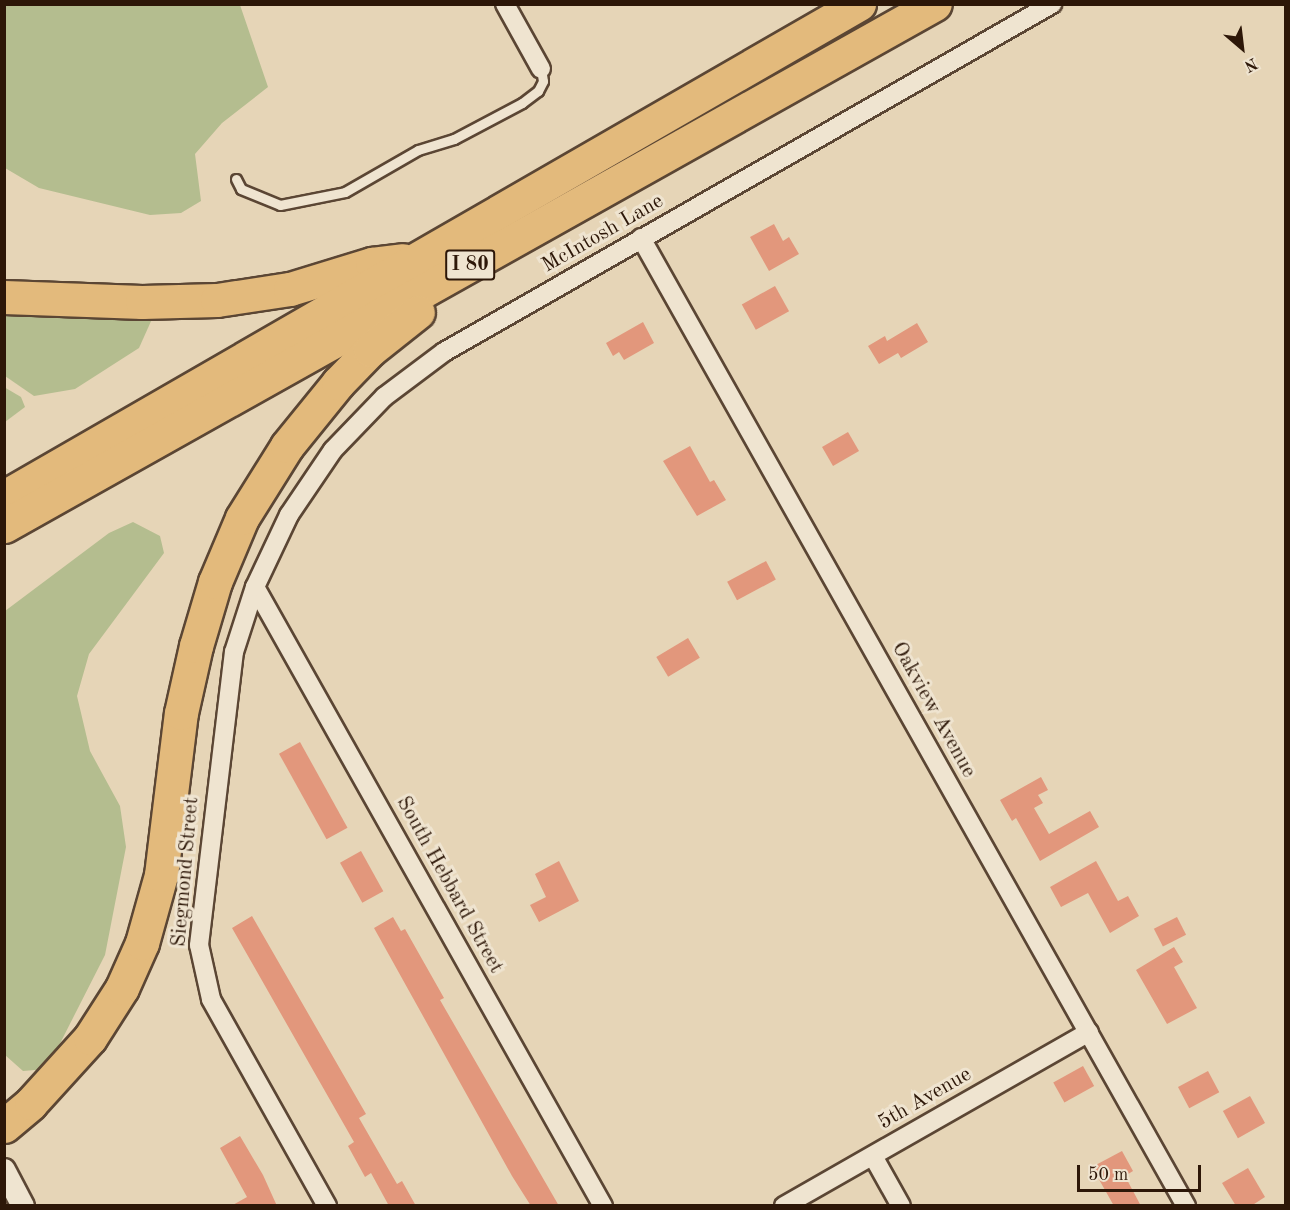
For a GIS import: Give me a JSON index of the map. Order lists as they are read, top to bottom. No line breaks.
{"streets":{"highway":["I 80"],"street":["McIntosh Lane","Oakview Avenue","Siegmond Street","South Hebbard Street","5th Avenue"]},"crossings":[["McIntosh Lane","Oakview Avenue"],["McIntosh Lane","Siegmond Street"],["McIntosh Lane","South Hebbard Street"],["Oakview Avenue","5th Avenue"],["Siegmond Street","South Hebbard Street"]],"scale_bar":"50 m","north":"bottom right"}
